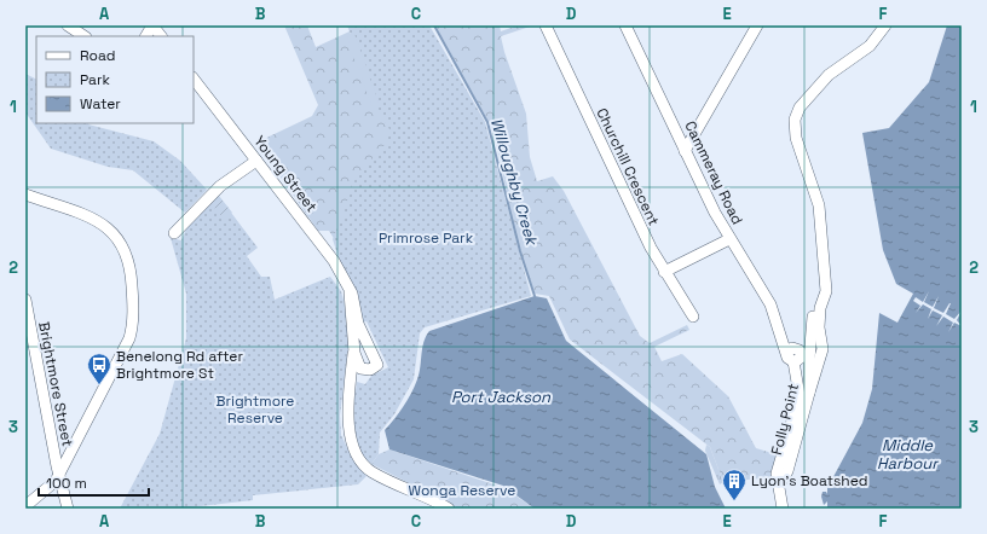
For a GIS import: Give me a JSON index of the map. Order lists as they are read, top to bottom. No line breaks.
{"streets":{"street":["Churchill Crescent","Cammeray Road","Young Street","Brightmore Street","Folly Point"]},"crossings":[["Cammeray Road","Folly Point"]],"water":["Willoughby Creek","Port Jackson","Middle Harbour"],"parks":["Primrose Park","Brightmore Reserve","Wonga Reserve"],"places":{"bus stop":["Benelong Rd after Brightmore St"],"building":["Lyon's Boatshed"]},"legend":["Road","Park","Water"],"scale_bar":"100 m","grid":{"columns":["A","B","C","D","E","F"],"rows":["1","2","3"]}}
